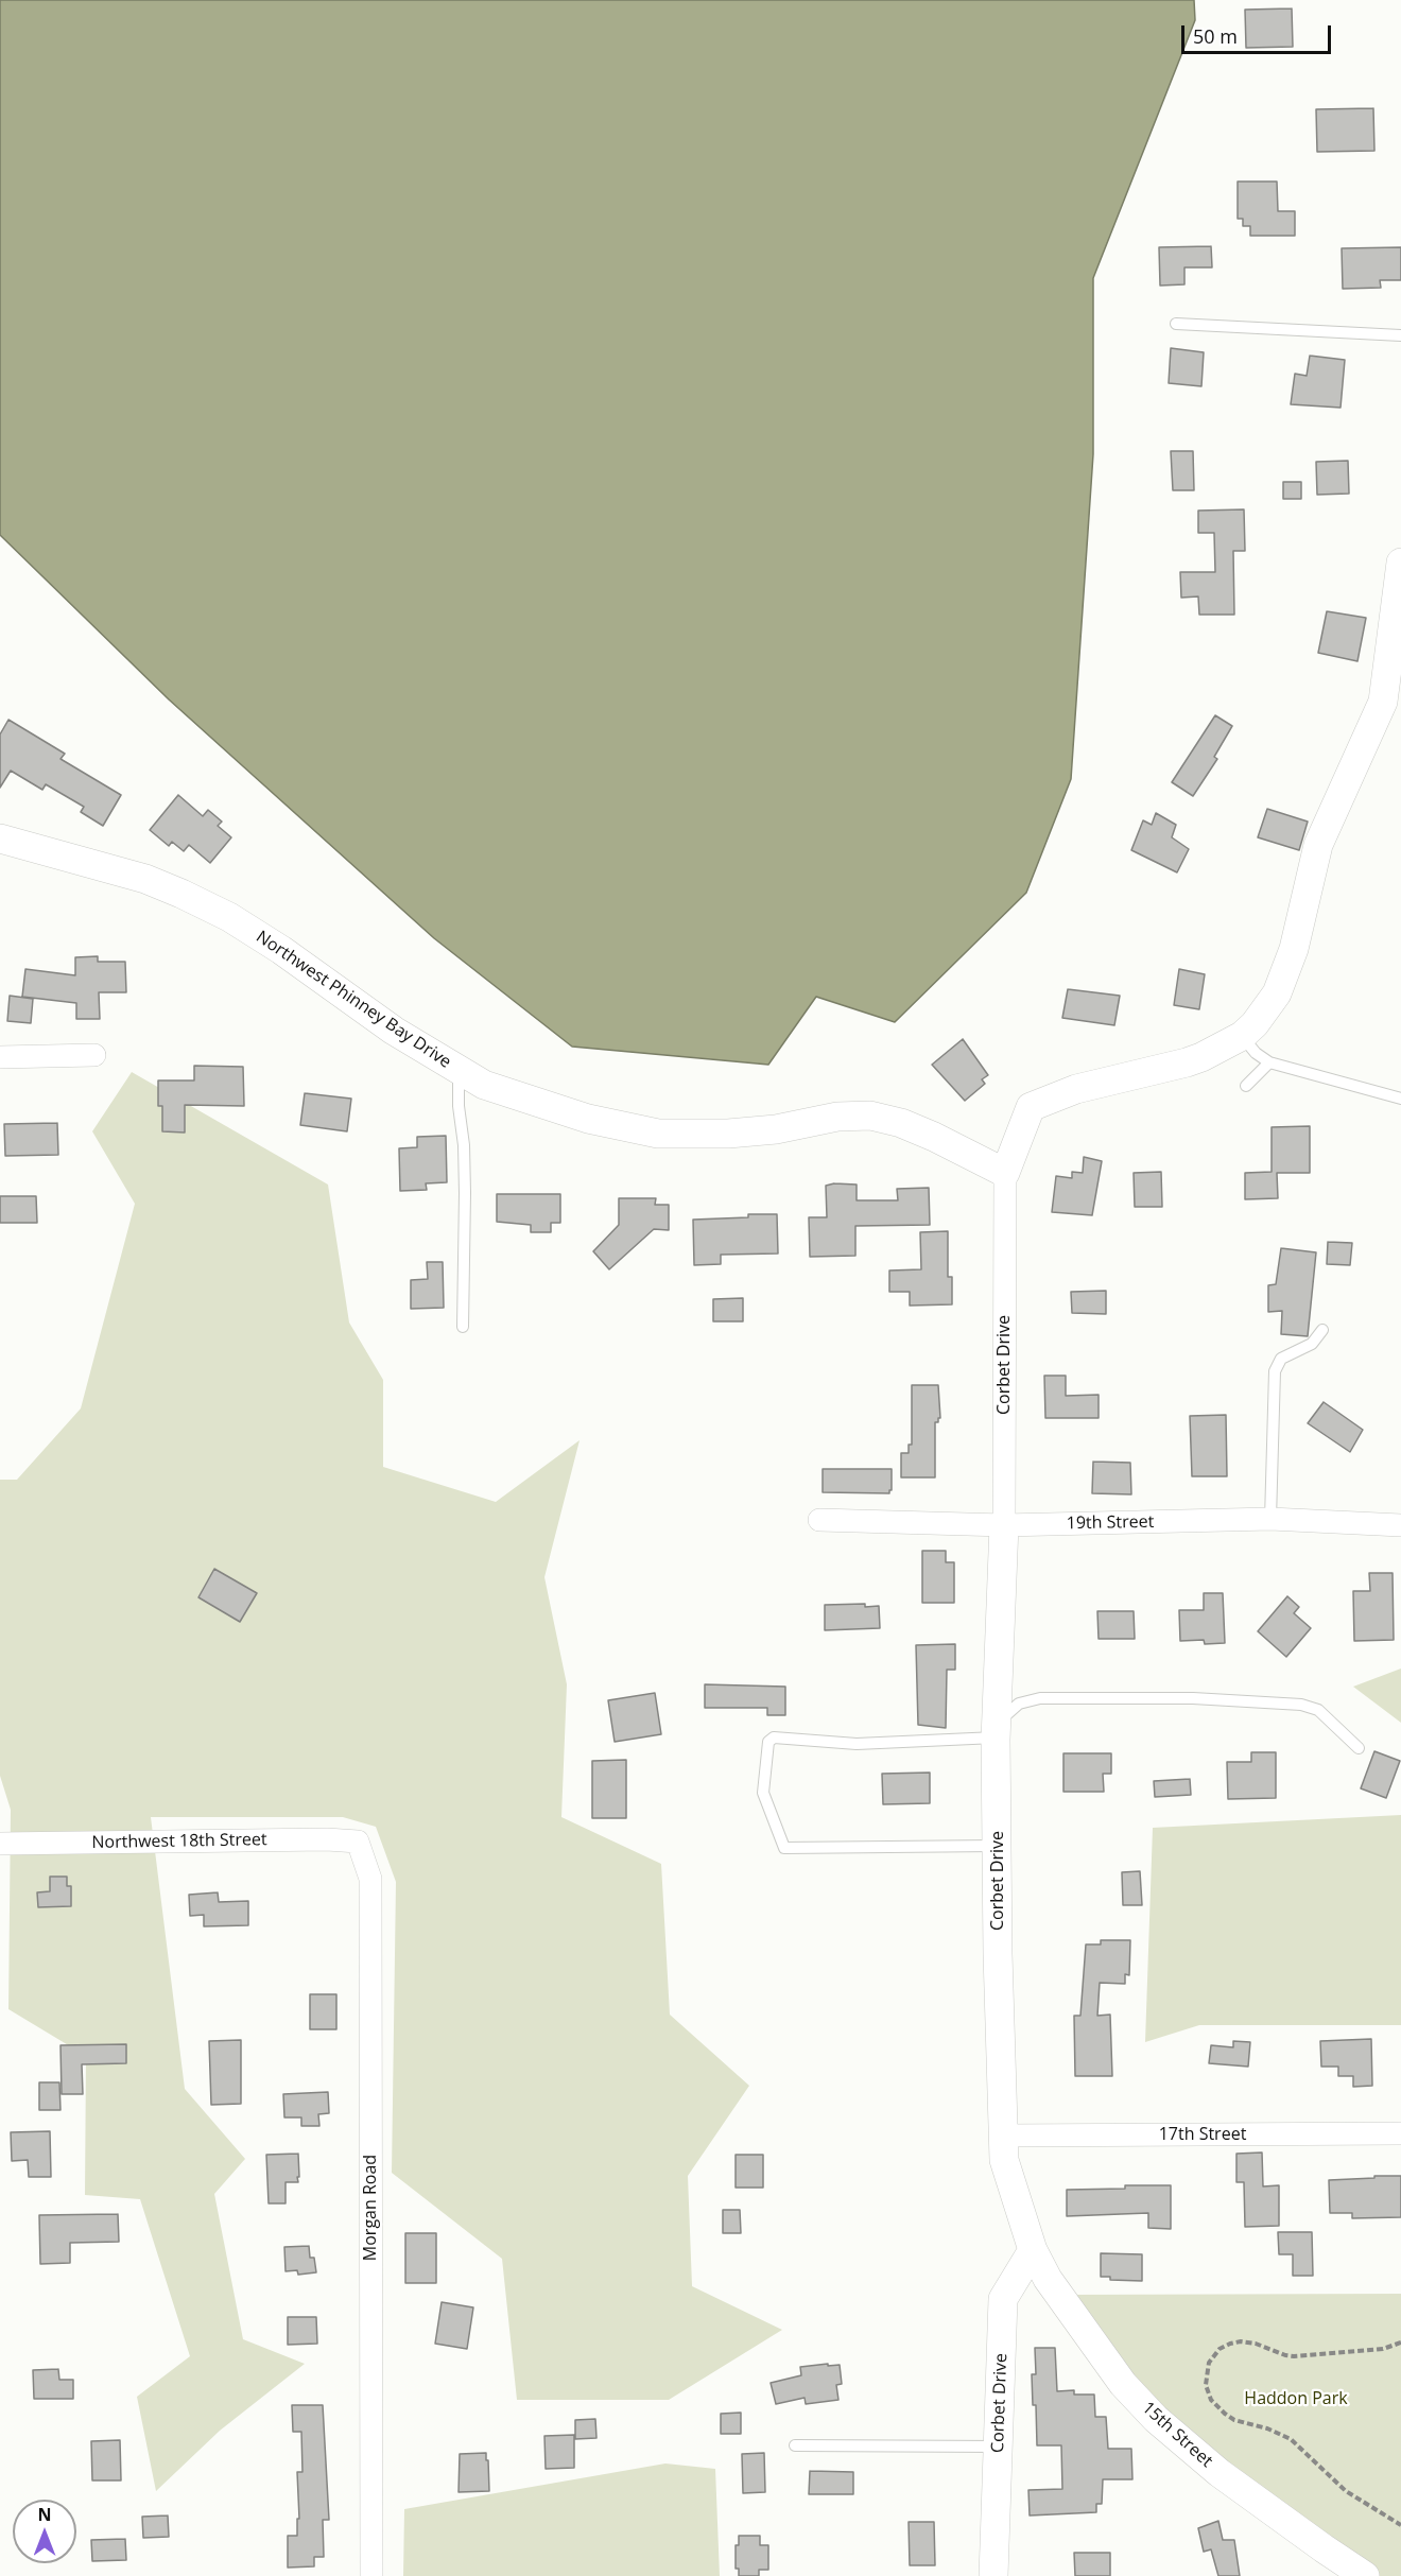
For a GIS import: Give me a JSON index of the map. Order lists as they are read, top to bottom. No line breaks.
{"streets":{"street":["Northwest Phinney Bay Drive","Corbet Drive","19th Street","Northwest 18th Street","17th Street","Morgan Road","15th Street"]},"crossings":[["Northwest Phinney Bay Drive","Corbet Drive"],["Corbet Drive","19th Street"],["Corbet Drive","17th Street"],["Corbet Drive","15th Street"],["Northwest 18th Street","Morgan Road"]],"parks":["Haddon Park"],"scale_bar":"50 m","north":"top"}
